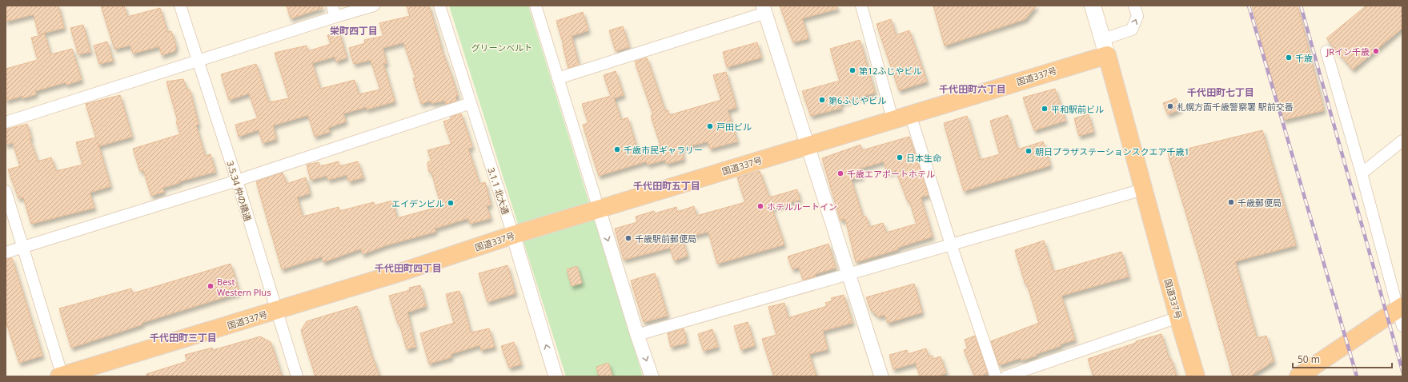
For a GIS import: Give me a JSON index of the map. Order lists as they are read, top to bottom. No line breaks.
{"streets":{"highway":["国道337号"],"street":["3.5.34 仲の橋通","3.1.1 北大通"]},"crossings":[["国道337号","3.5.34 仲の橋通"],["国道337号","3.1.1 北大通"]],"districts":["栄町四丁目","千代田町六丁目","千代田町七丁目","千代田町五丁目","千代田町四丁目","千代田町三丁目"],"parks":["グリーンベルト"],"places":["JRイン千歳","千歳","第12ふじやビル","第6ふじやビル","札幌方面千歳警察署 駅前交番","平和駅前ビル","戸田ビル","千歳市民ギャラリー","朝日プラザステーションスクエア千歳1","日本生命","千歳エアポートホテル","千歳郵便局","エイデンビル","ホテルルートイン","千歳駅前郵便局","Best Western Plus"],"scale_bar":"50 m"}
